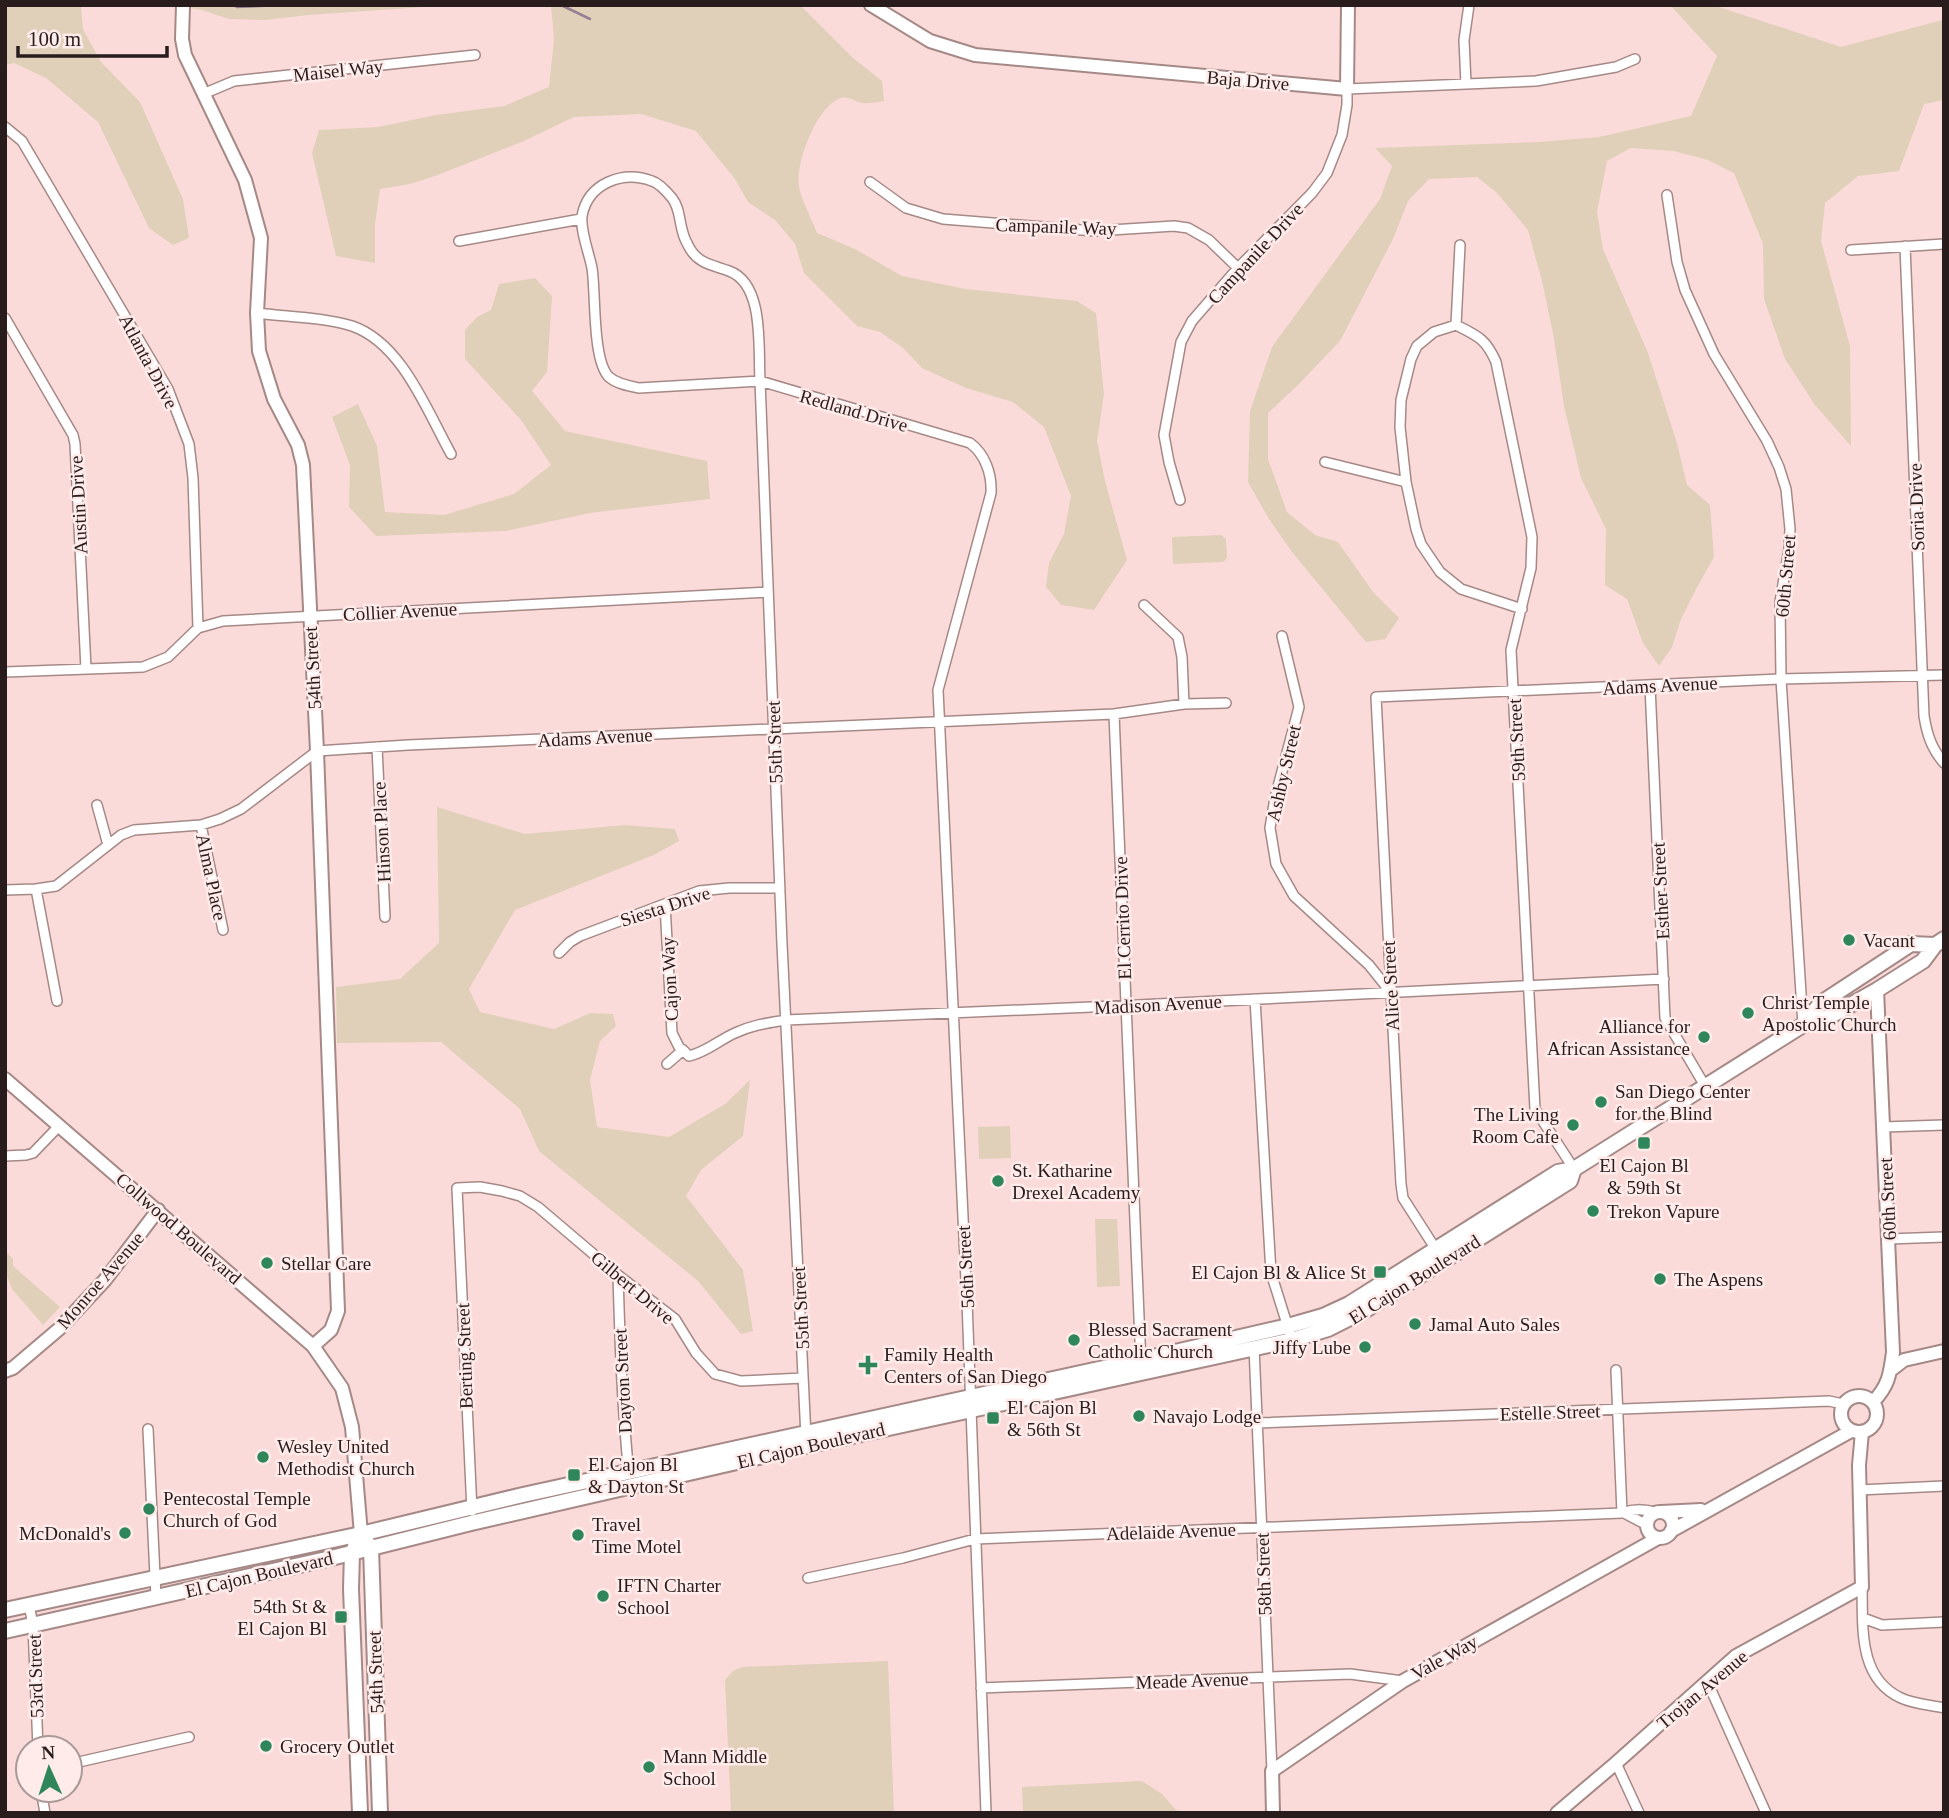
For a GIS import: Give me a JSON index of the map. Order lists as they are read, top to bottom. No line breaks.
{"streets":{"main road":["54th Street","El Cajon Boulevard"],"street":["Maisel Way","Baja Drive","Campanile Way","Campanile Drive","Atlanta Drive","Redland Drive","Austin Drive","Soria Drive","60th Street","Collier Avenue","Adams Avenue","59th Street","55th Street","Ashby Street","Hinson Place","Alma Place","Esther Street","Siesta Drive","El Cerrito Drive","Cajon Way","Alice Street","Madison Avenue","Collwood Boulevard","56th Street","Monroe Avenue","Gilbert Drive","Berting Street","Dayton Street","Estelle Street","Adelaide Avenue","58th Street","Vale Way","53rd Street","Meade Avenue","Trojan Avenue"]},"crossings":[["Maisel Way","54th Street"],["Baja Drive","Campanile Drive"],["Campanile Way","Campanile Drive"],["Atlanta Drive","Collier Avenue"],["Redland Drive","Adams Avenue"],["Redland Drive","55th Street"],["Redland Drive","56th Street"],["Soria Drive","Adams Avenue"],["60th Street","Adams Avenue"],["60th Street","El Cajon Boulevard"],["60th Street","Estelle Street"],["60th Street","Vale Way"],["60th Street","Trojan Avenue"],["Collier Avenue","54th Street"],["Collier Avenue","55th Street"],["54th Street","Adams Avenue"],["54th Street","Collwood Boulevard"],["54th Street","El Cajon Boulevard"],["Adams Avenue","59th Street"],["Adams Avenue","55th Street"],["Adams Avenue","Hinson Place"],["Adams Avenue","Esther Street"],["Adams Avenue","El Cerrito Drive"],["Adams Avenue","Alice Street"],["Adams Avenue","56th Street"],["59th Street","Madison Avenue"],["59th Street","El Cajon Boulevard"],["55th Street","Siesta Drive"],["55th Street","Madison Avenue"],["55th Street","El Cajon Boulevard"],["55th Street","Gilbert Drive"],["Ashby Street","Alice Street"],["Ashby Street","Madison Avenue"],["Esther Street","Madison Avenue"],["Esther Street","El Cajon Boulevard"],["Siesta Drive","Cajon Way"],["El Cerrito Drive","Madison Avenue"],["El Cerrito Drive","El Cajon Boulevard"],["Cajon Way","Madison Avenue"],["Alice Street","Madison Avenue"],["Alice Street","El Cajon Boulevard"],["Madison Avenue","56th Street"],["Collwood Boulevard","El Cajon Boulevard"],["Collwood Boulevard","Monroe Avenue"],["56th Street","El Cajon Boulevard"],["56th Street","Adelaide Avenue"],["56th Street","Meade Avenue"],["El Cajon Boulevard","Berting Street"],["El Cajon Boulevard","Dayton Street"],["El Cajon Boulevard","58th Street"],["El Cajon Boulevard","53rd Street"],["Gilbert Drive","Berting Street"],["Gilbert Drive","Dayton Street"],["Estelle Street","58th Street"],["Estelle Street","Vale Way"],["Adelaide Avenue","58th Street"],["Adelaide Avenue","Vale Way"],["58th Street","Vale Way"],["58th Street","Meade Avenue"],["Vale Way","Meade Avenue"]],"places":{"other":["Vacant","Christ Temple Apostolic Church","Alliance for African Assistance","San Diego Center for the Blind","The Living Room Cafe","St. Katharine Drexel Academy","Trekon Vapure","Stellar Care","The Aspens","Jamal Auto Sales","Blessed Sacrament Catholic Church","Jiffy Lube","Navajo Lodge","Wesley United Methodist Church","Pentecostal Temple Church of God","McDonald's","Travel Time Motel","IFTN Charter School","Grocery Outlet","Mann Middle School"],"transit":["El Cajon Bl & 59th St","El Cajon Bl & Alice St","El Cajon Bl & 56th St","El Cajon Bl & Dayton St","54th St & El Cajon Bl"],"health":["Family Health Centers of San Diego"]},"scale_bar":"100 m","north":"top"}
